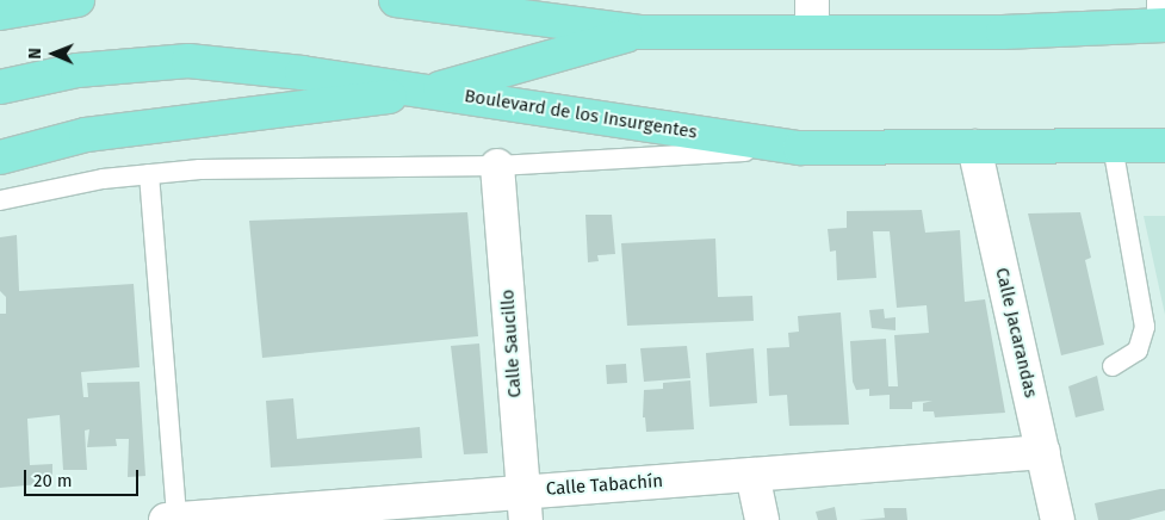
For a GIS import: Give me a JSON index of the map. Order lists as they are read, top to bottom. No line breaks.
{"streets":{"main road":["Boulevard de los Insurgentes"],"street":["Calle Jacarandas","Calle Saucillo","Calle Tabachín"]},"crossings":[["Boulevard de los Insurgentes","Calle Jacarandas"],["Calle Jacarandas","Calle Tabachín"],["Calle Saucillo","Calle Tabachín"]],"scale_bar":"20 m","north":"left"}
